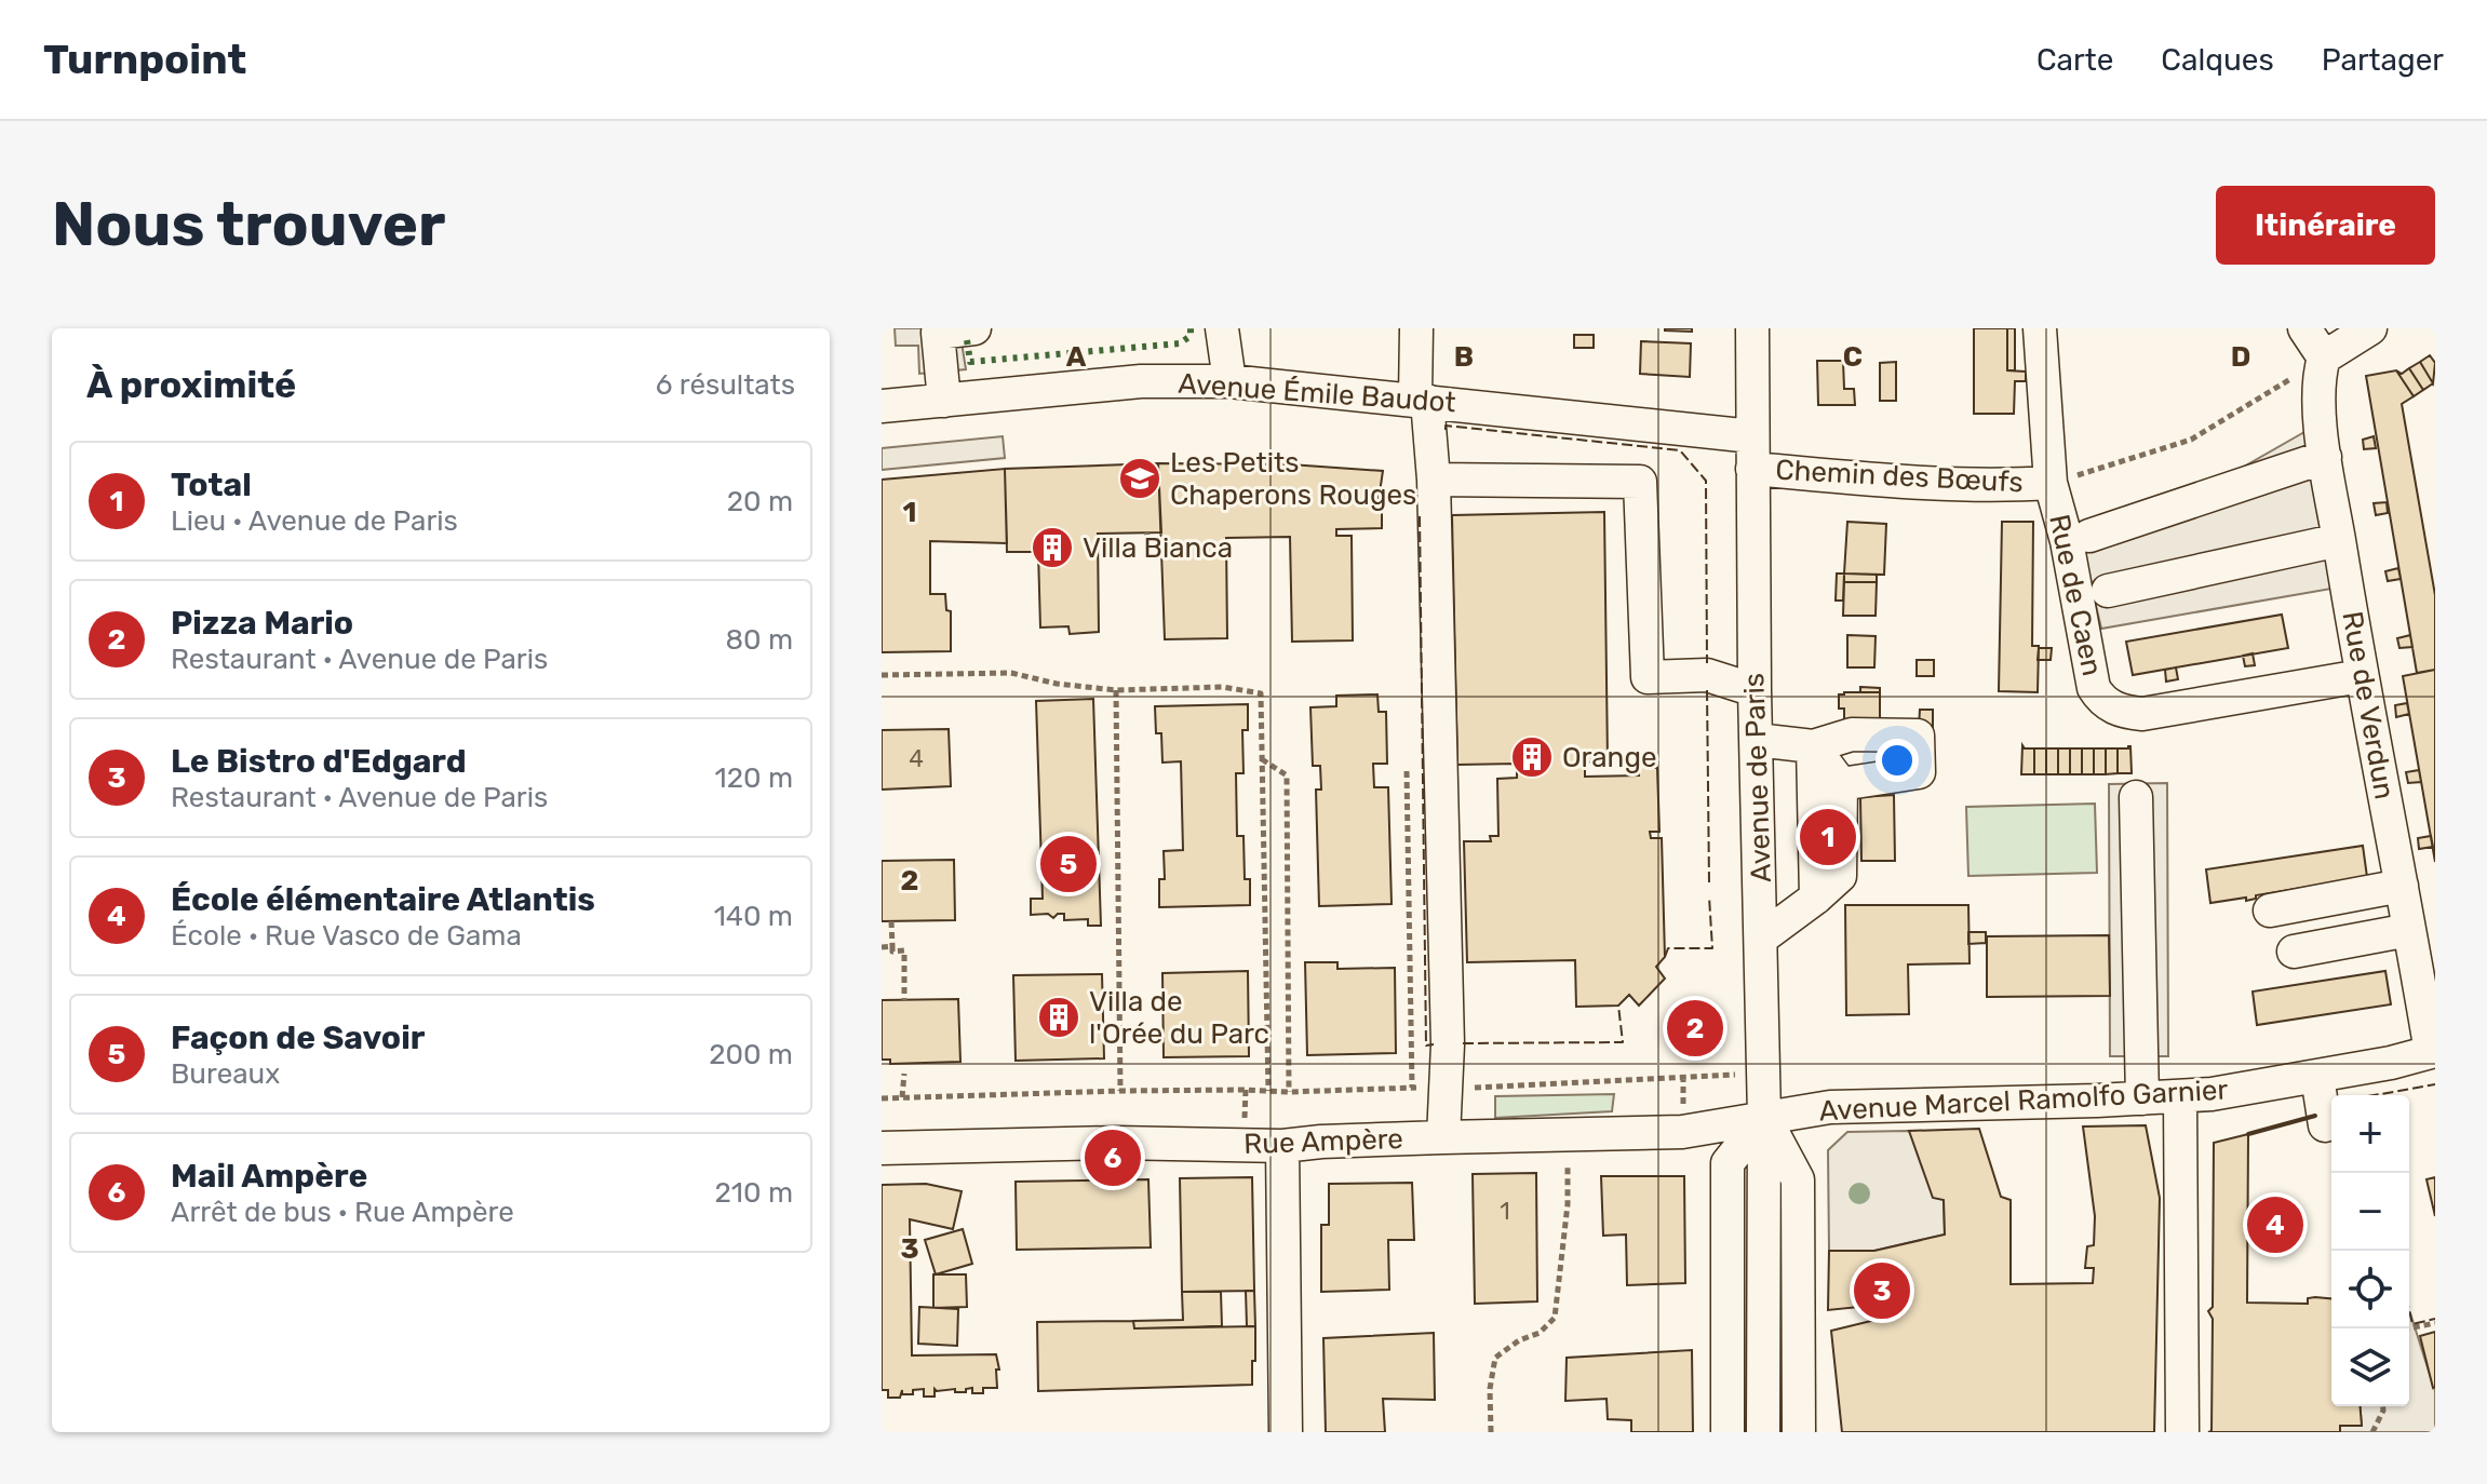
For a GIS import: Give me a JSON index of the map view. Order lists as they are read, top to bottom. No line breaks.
{"streets":{"street":["Avenue Émile Baudot","Chemin des Bœufs","Rue de Caen","Rue de Verdun","Avenue de Paris","Avenue Marcel Ramolfo Garnier","Rue Ampère"]},"crossings":[["Avenue Émile Baudot","Chemin des Bœufs"],["Avenue Émile Baudot","Avenue de Paris"],["Chemin des Bœufs","Rue de Caen"],["Chemin des Bœufs","Rue de Verdun"],["Chemin des Bœufs","Avenue de Paris"],["Rue de Caen","Rue de Verdun"],["Rue de Verdun","Avenue Marcel Ramolfo Garnier"],["Avenue de Paris","Avenue Marcel Ramolfo Garnier"],["Avenue de Paris","Rue Ampère"],["Avenue Marcel Ramolfo Garnier","Rue Ampère"]],"places":{"school or university":["Les Petits Chaperons Rouges"],"building":["Villa Bianca","Orange","Villa de l'Orée du Parc"]},"house_numbers":["4","1"],"page":{"header":"Turnpoint","nav":["Carte","Calques","Partager"],"buttons":"Itinéraire","title":"Nous trouver","heading":["À proximité","6 résultats"],"list":[{"mark":"1","name":"Total","note":"Lieu · Avenue de Paris","value":"20 m"},{"mark":"2","name":"Pizza Mario","note":"Restaurant · Avenue de Paris","value":"80 m"},{"mark":"3","name":"Le Bistro d'Edgard","note":"Restaurant · Avenue de Paris","value":"120 m"},{"mark":"4","name":"École élémentaire Atlantis","note":"École · Rue Vasco de Gama","value":"140 m"},{"mark":"5","name":"Façon de Savoir","note":"Bureaux","value":"200 m"},{"mark":"6","name":"Mail Ampère","note":"Arrêt de bus · Rue Ampère","value":"210 m"}],"pins":["1","5","2","6","4","3"],"map_buttons":["+","−"]},"grid":{"columns":["A","B","C","D"],"rows":["1","2","3"]}}
